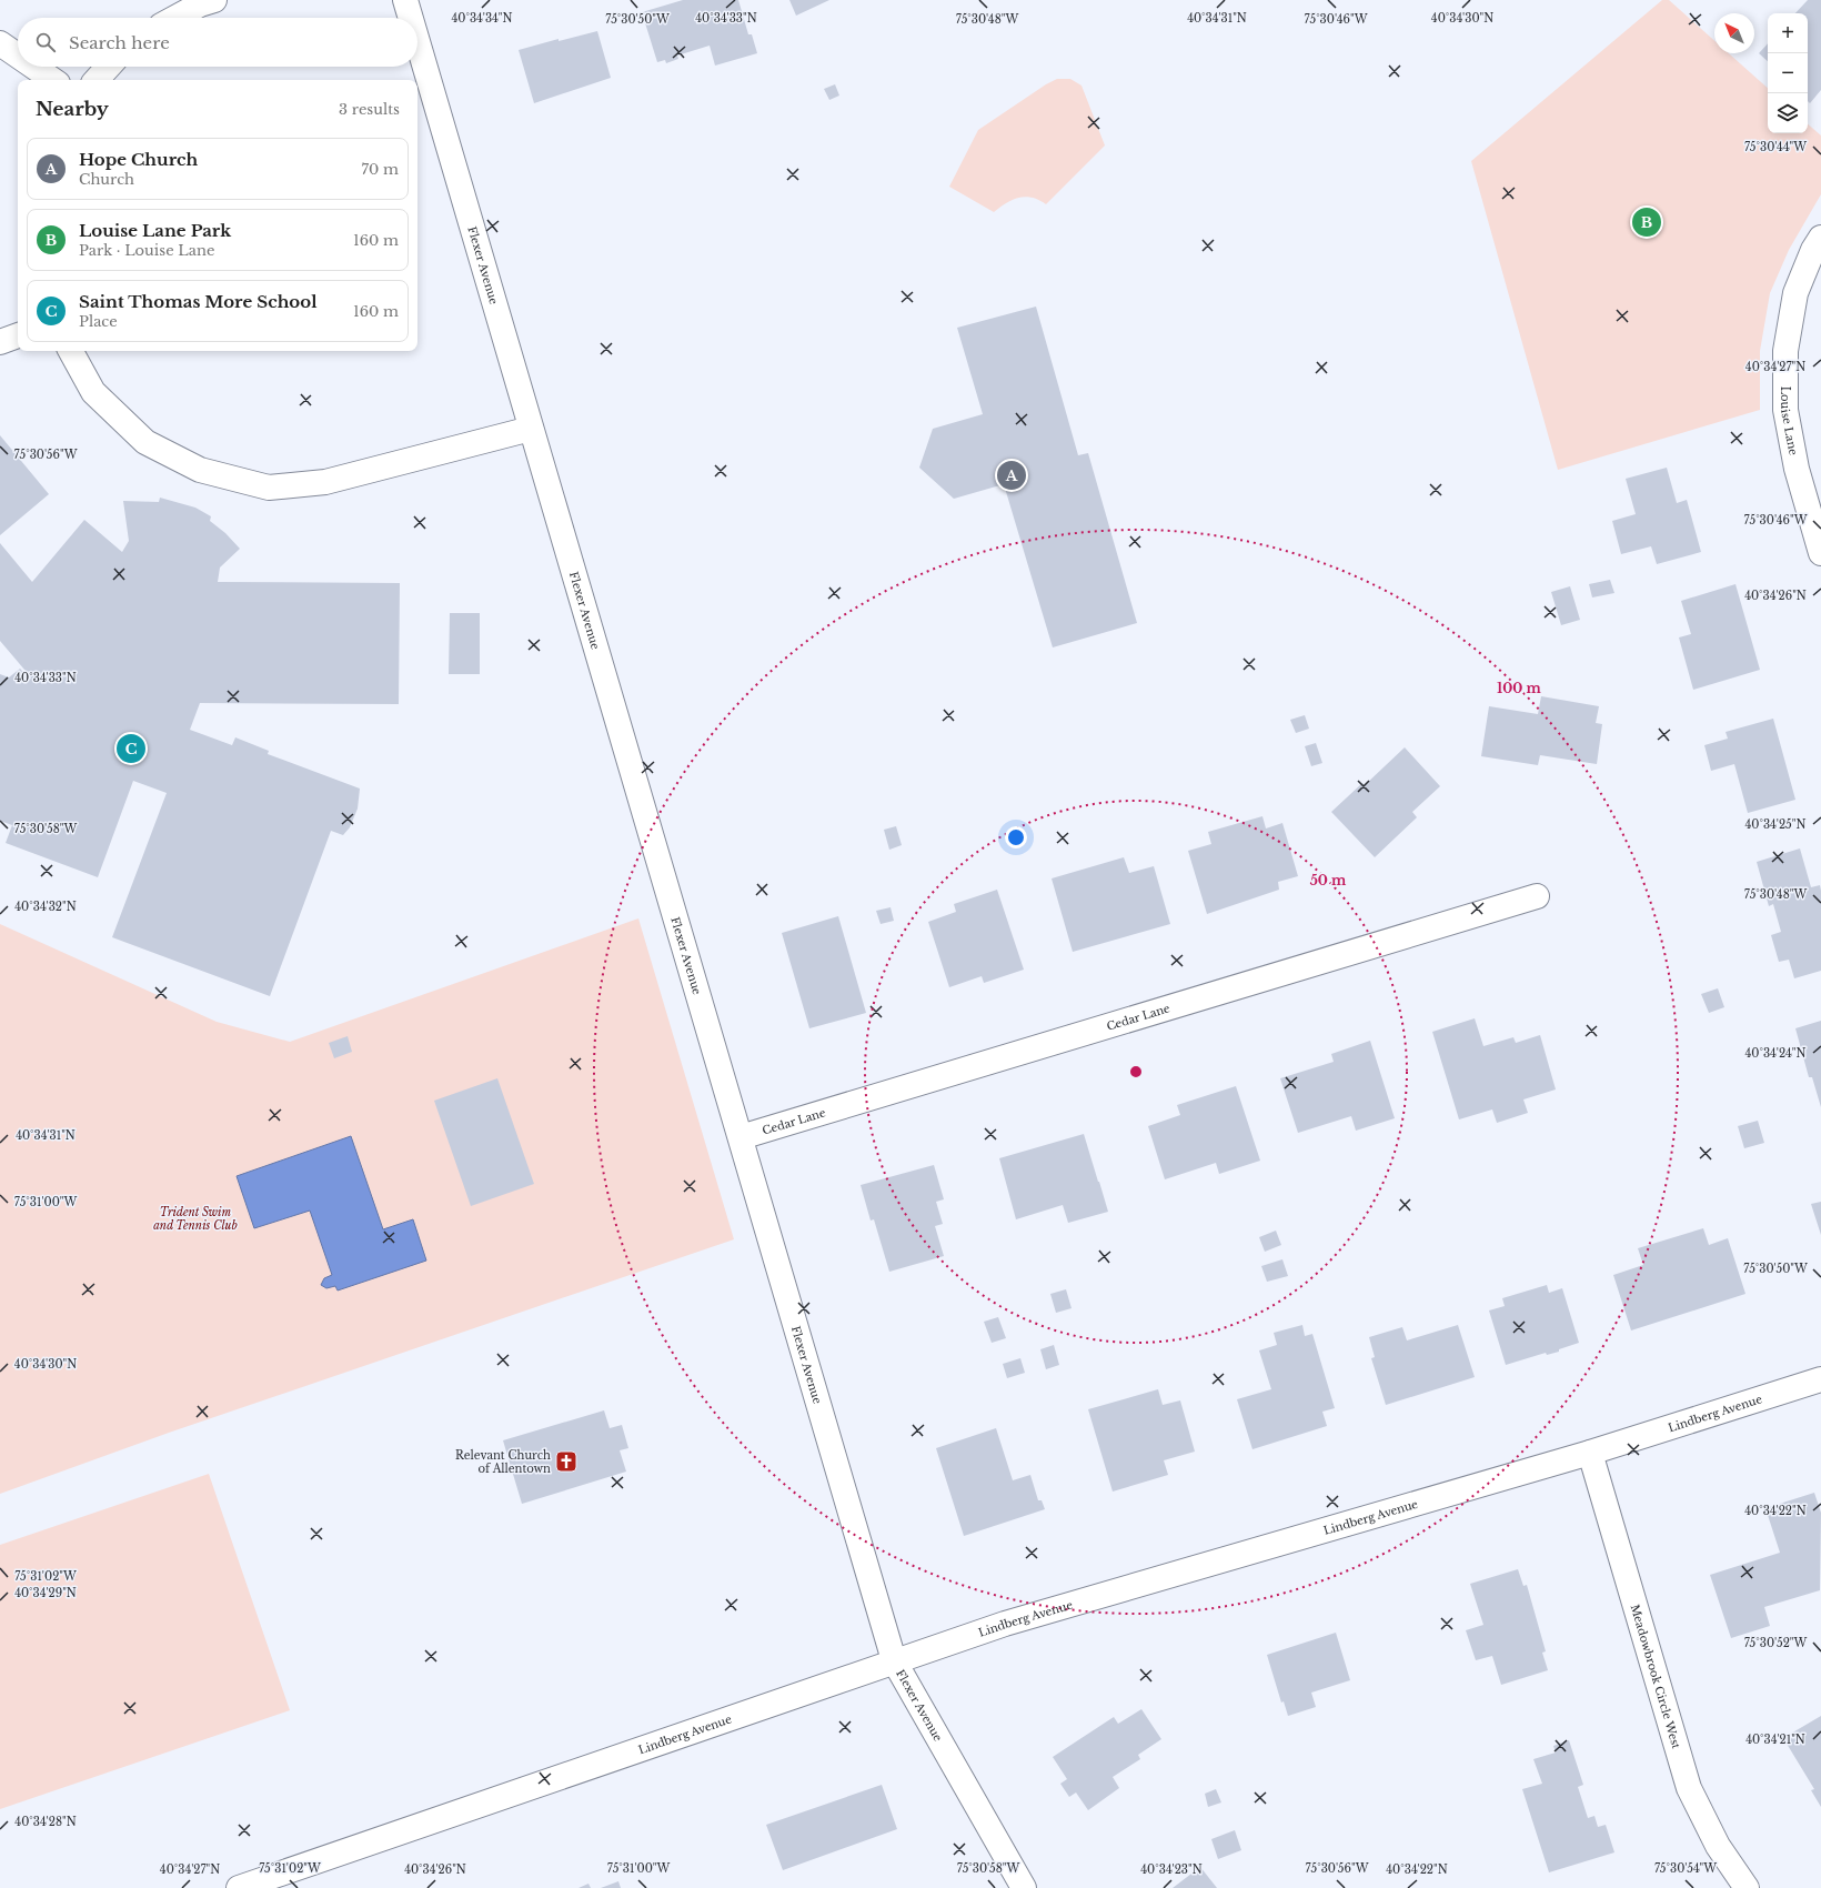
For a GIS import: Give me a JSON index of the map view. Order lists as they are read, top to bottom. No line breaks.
{"streets":{"street":["Flexer Avenue","Louise Lane","Cedar Lane","Lindberg Avenue","Meadowbrook Circle West"]},"crossings":[["Flexer Avenue","Cedar Lane"],["Flexer Avenue","Lindberg Avenue"],["Lindberg Avenue","Meadowbrook Circle West"]],"parks":["Trident Swim and Tennis Club"],"places":{"church":["Relevant Church of Allentown"]},"north":"top left","page":{"map_buttons":["+","−"],"search":"Search here","heading":["Nearby","3 results"],"list":[{"mark":"A","name":"Hope Church","note":"Church","value":"70 m"},{"mark":"B","name":"Louise Lane Park","note":"Park · Louise Lane","value":"160 m"},{"mark":"C","name":"Saint Thomas More School","note":"Place","value":"160 m"}],"pins":["B","A","C"]},"coordinates":["40°34'34\"N","40°34'33\"N","40°34'31\"N","40°34'30\"N","75°30'50\"W","75°30'48\"W","75°30'46\"W","75°30'44\"W","40°34'27\"N","75°30'56\"W","40°34'26\"N","40°34'25\"N","75°30'58\"W","40°34'32\"N","40°34'24\"N","75°31'00\"W","40°34'22\"N","75°31'02\"W","40°34'29\"N","75°30'52\"W","40°34'21\"N","40°34'28\"N","75°30'54\"W","40°34'23\"N"],"rings":["100 m","50 m"]}
